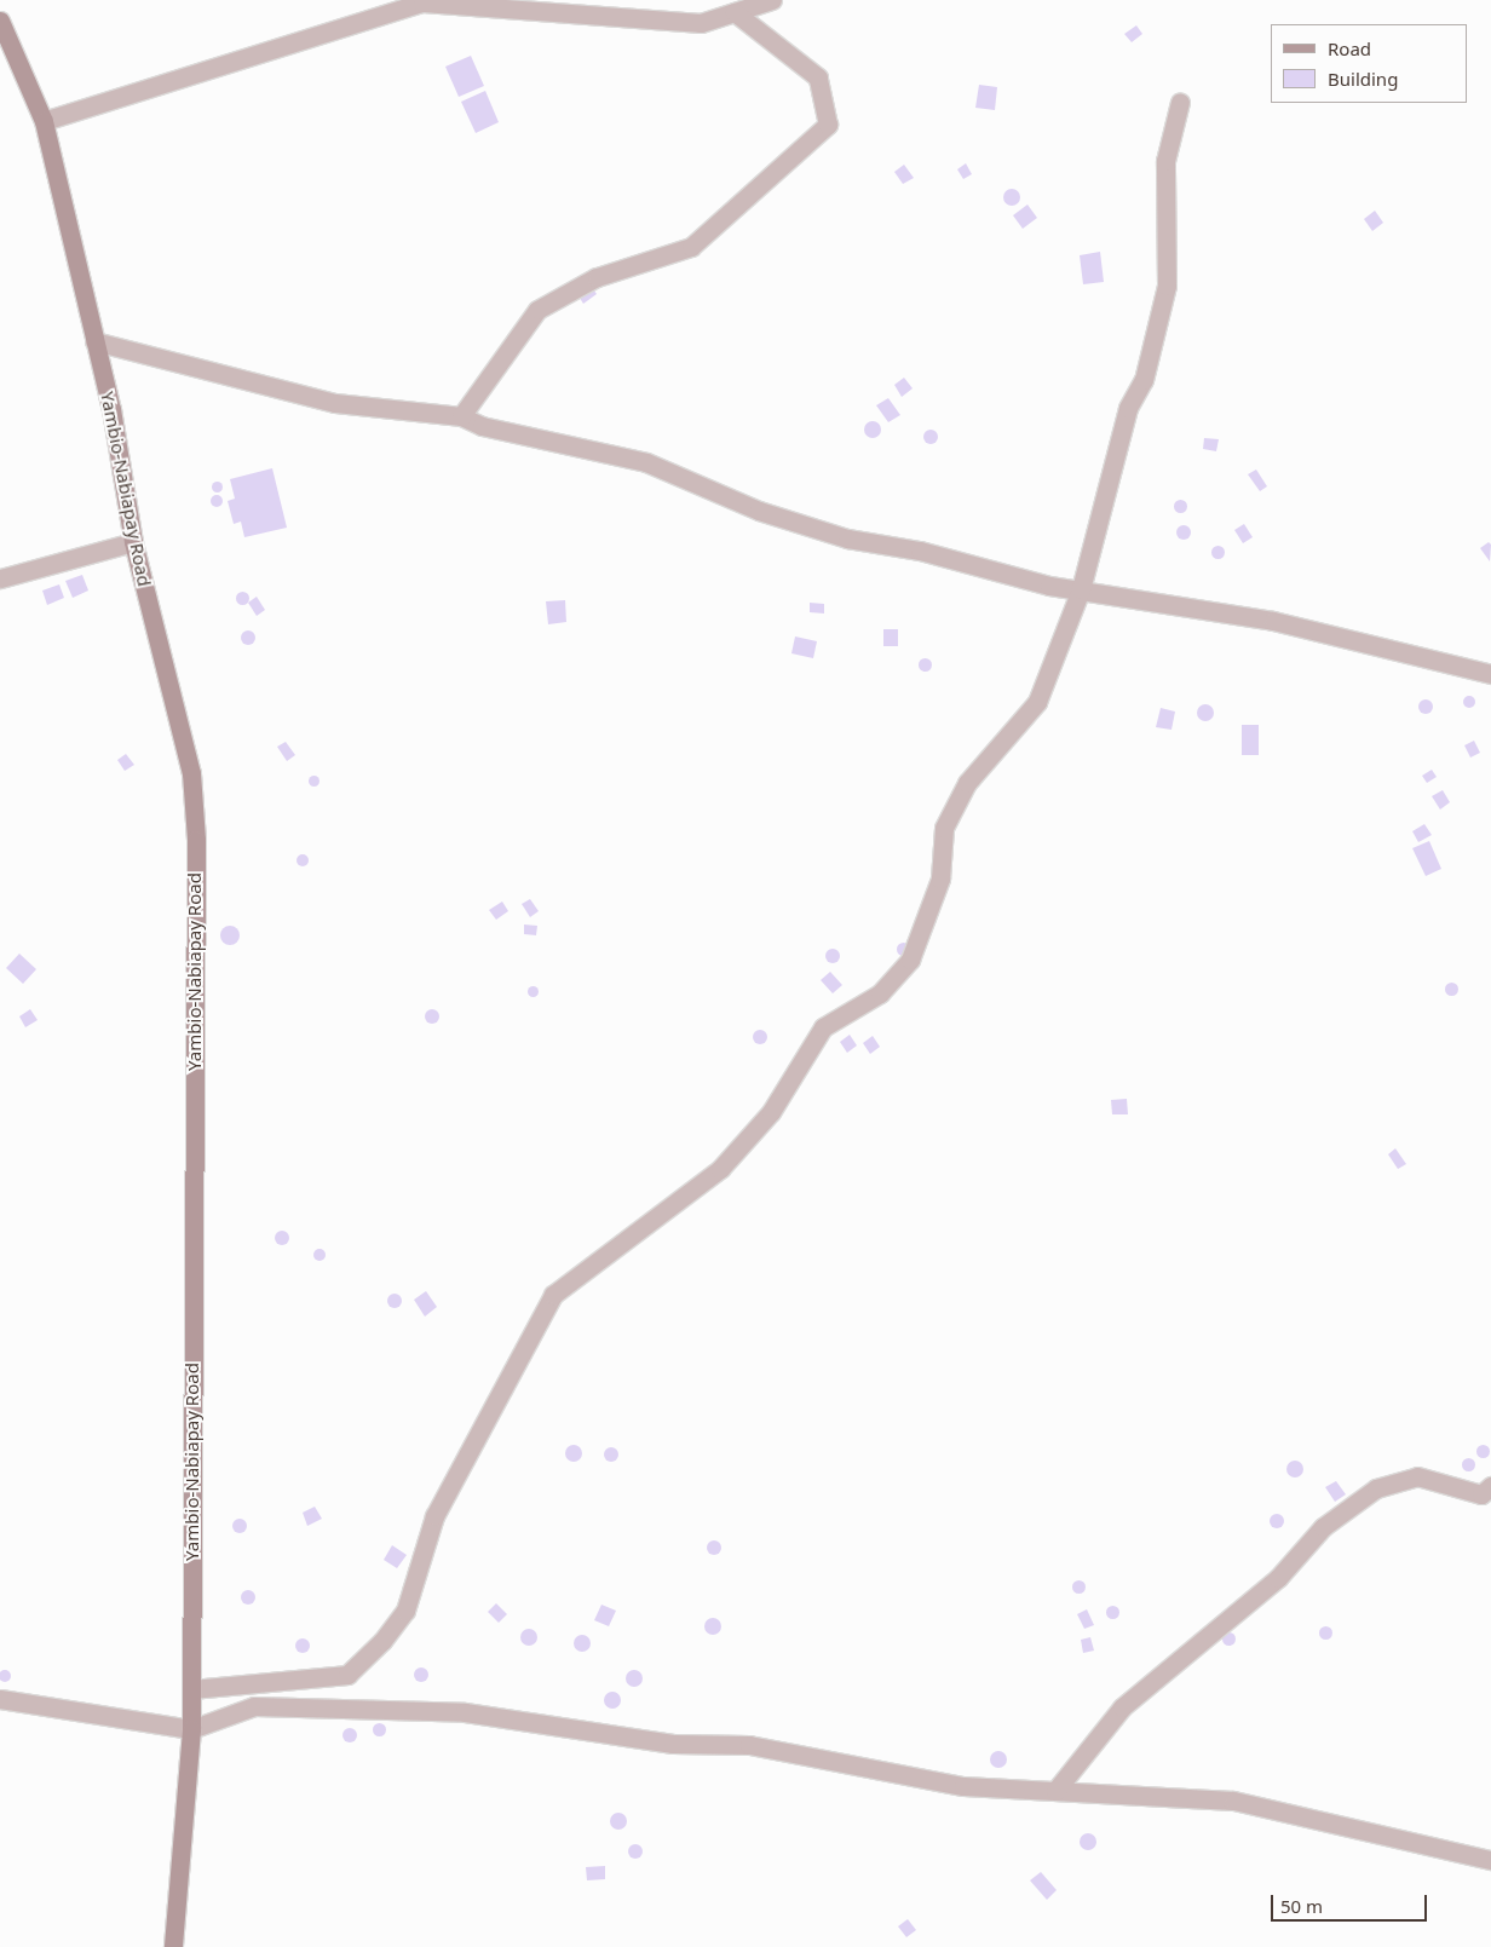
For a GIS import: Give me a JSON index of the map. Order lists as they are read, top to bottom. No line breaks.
{"streets":{"main road":["Yambio-Nabiapay Road"]},"legend":["Road","Building"],"scale_bar":"50 m"}
